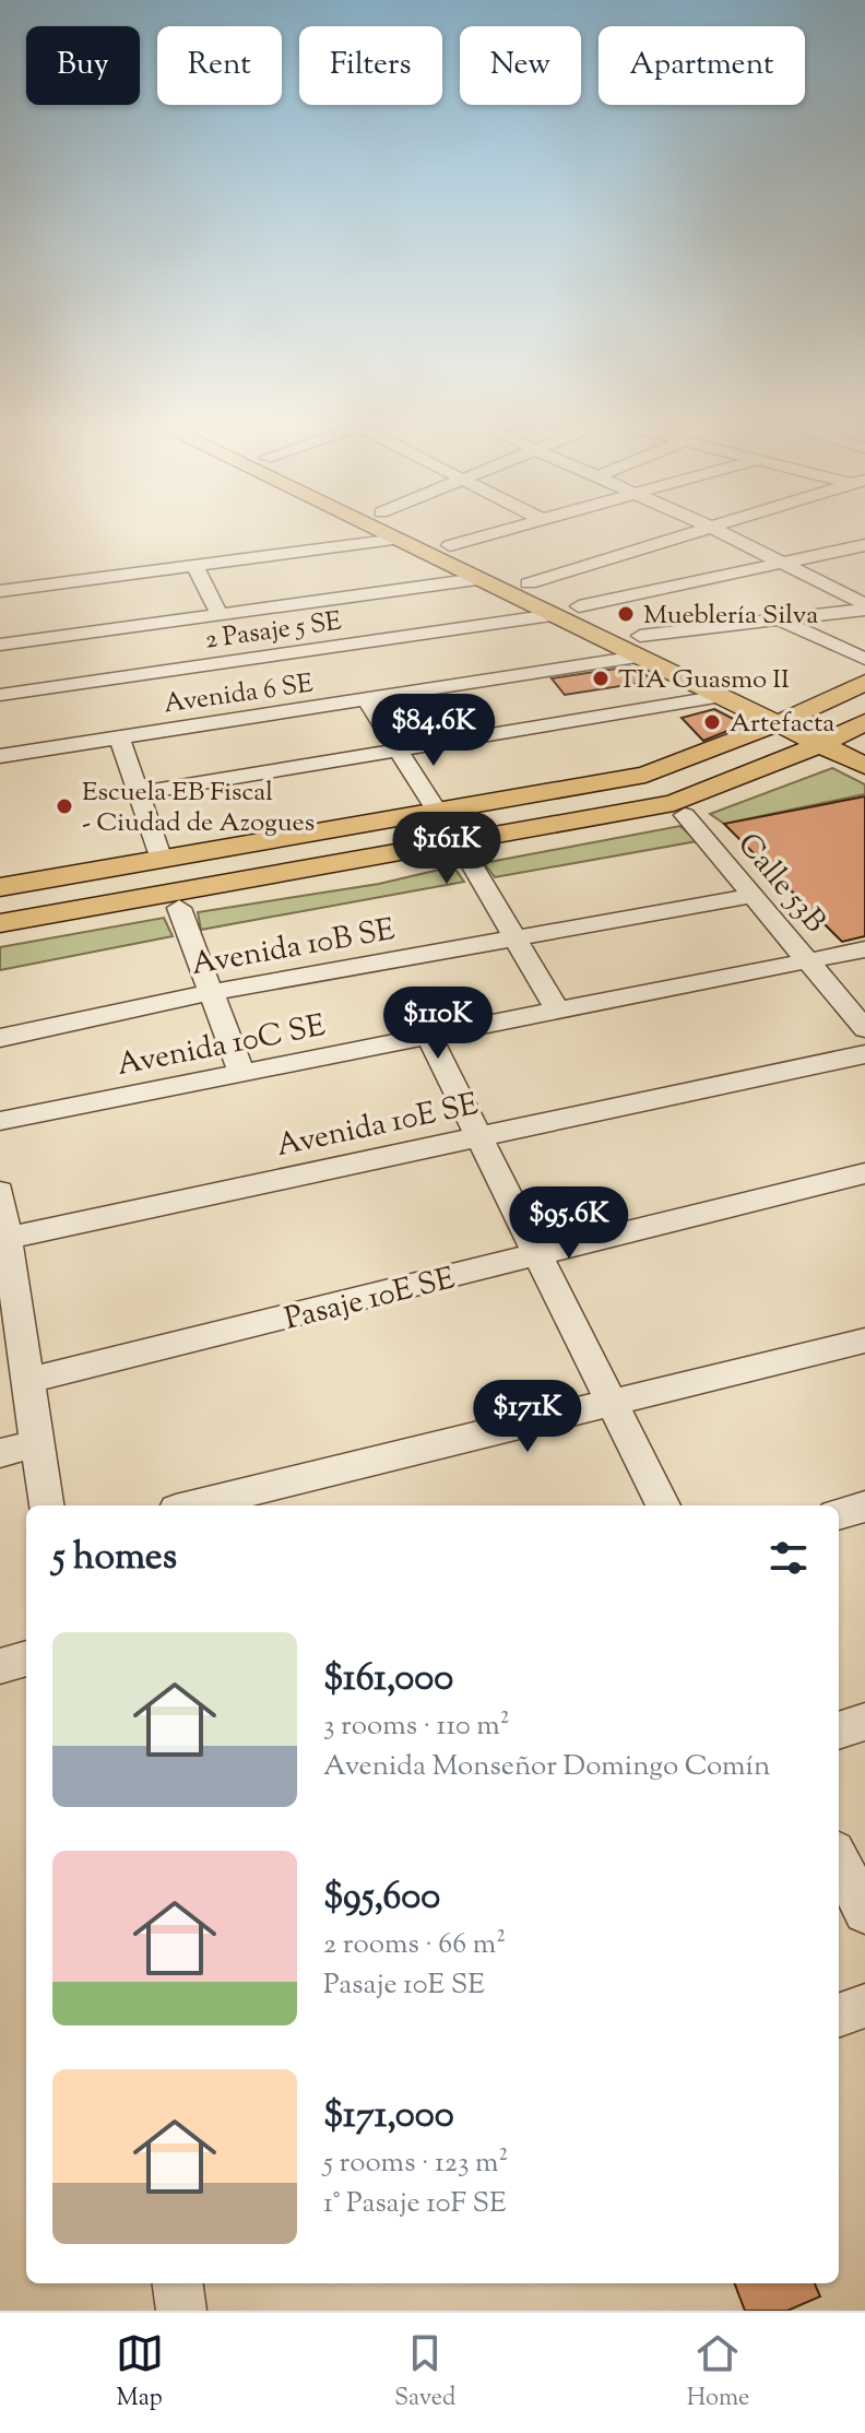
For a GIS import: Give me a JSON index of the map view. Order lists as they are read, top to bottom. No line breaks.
{"streets":{"street":["2 Pasaje 5 SE","Avenida 6 SE","Calle 53B","Avenida 10B SE","Avenida 10C SE","Avenida 10E SE","Pasaje 10E SE"]},"crossings":[["Calle 53B","Avenida 10B SE"],["Calle 53B","Avenida 10C SE"]],"places":["Mueblería Silva","TIA Guasmo II","Artefacta","Escuela EB Fiscal - Ciudad de Azogues"],"page":{"chip":["Buy","Rent","Filters","New","Apartment"],"price":["$84.6K","$161K","$110K","$95.6K","$171K"],"heading":"5 homes","list":[{"name":"$161,000","note":"3 rooms · 110 m² · Avenida Monseñor Domingo Comín"},{"name":"$95,600","note":"2 rooms · 66 m² · Pasaje 10E SE"},{"name":"$171,000","note":"5 rooms · 123 m² · 1° Pasaje 10F SE"}],"tabs":["Map","Saved","Home"]}}
